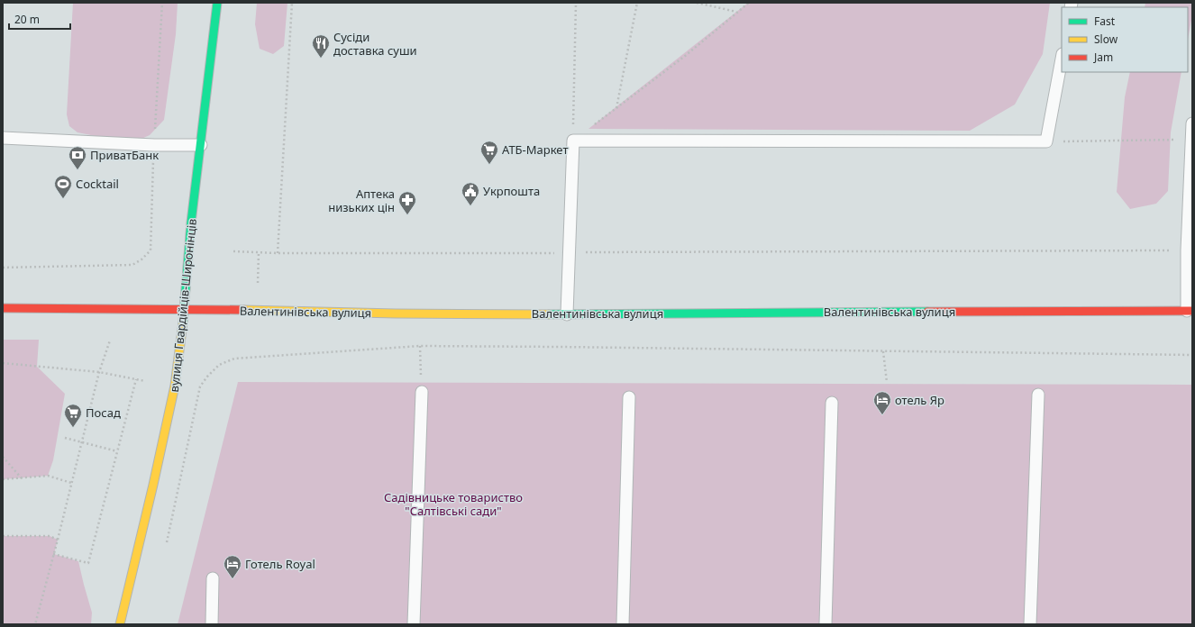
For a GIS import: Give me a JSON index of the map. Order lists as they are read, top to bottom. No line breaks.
{"streets":{"street":["вулиця Гвардійців-Широнінців","Валентинівська вулиця"]},"crossings":[["вулиця Гвардійців-Широнінців","Валентинівська вулиця"]],"parks":["Садівницьке товариство \"Салтівські сади\""],"places":{"restaurant":["Сусіди доставка суши"],"supermarket":["АТБ-Маркет","Посад"],"bank":["ПриватБанк"],"sports":["Cocktail"],"public building":["Укрпошта"],"pharmacy":["Аптека низьких цін"],"hotel":["отель Яр","Готель Royal"]},"legend":["Fast","Slow","Jam"],"scale_bar":"20 m"}
